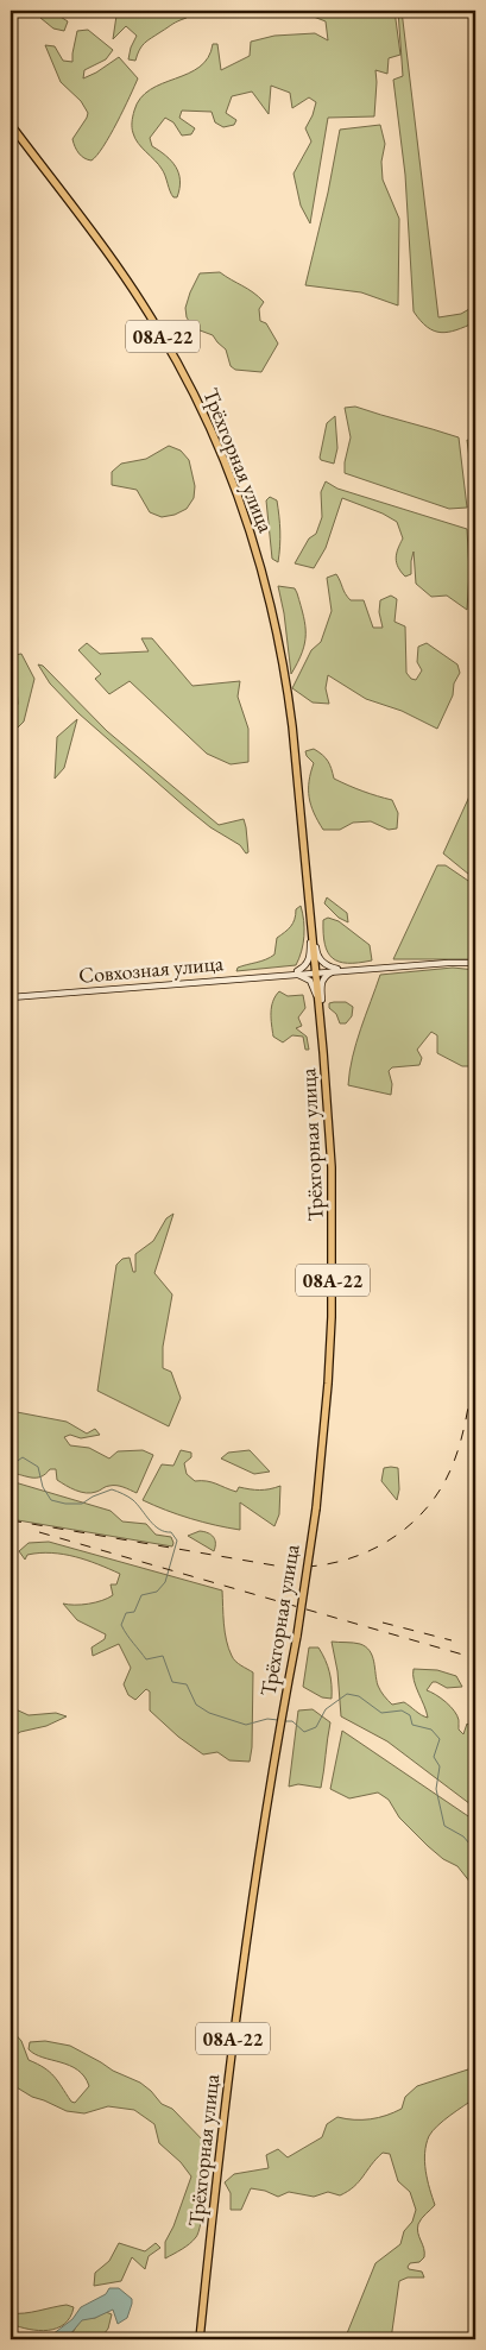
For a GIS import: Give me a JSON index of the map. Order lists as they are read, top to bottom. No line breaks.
{"streets":{"highway":["08А-22","Трёхгорная улица"],"main road":["Совхозная улица"]},"crossings":[["Трёхгорная улица","Совхозная улица"]]}
